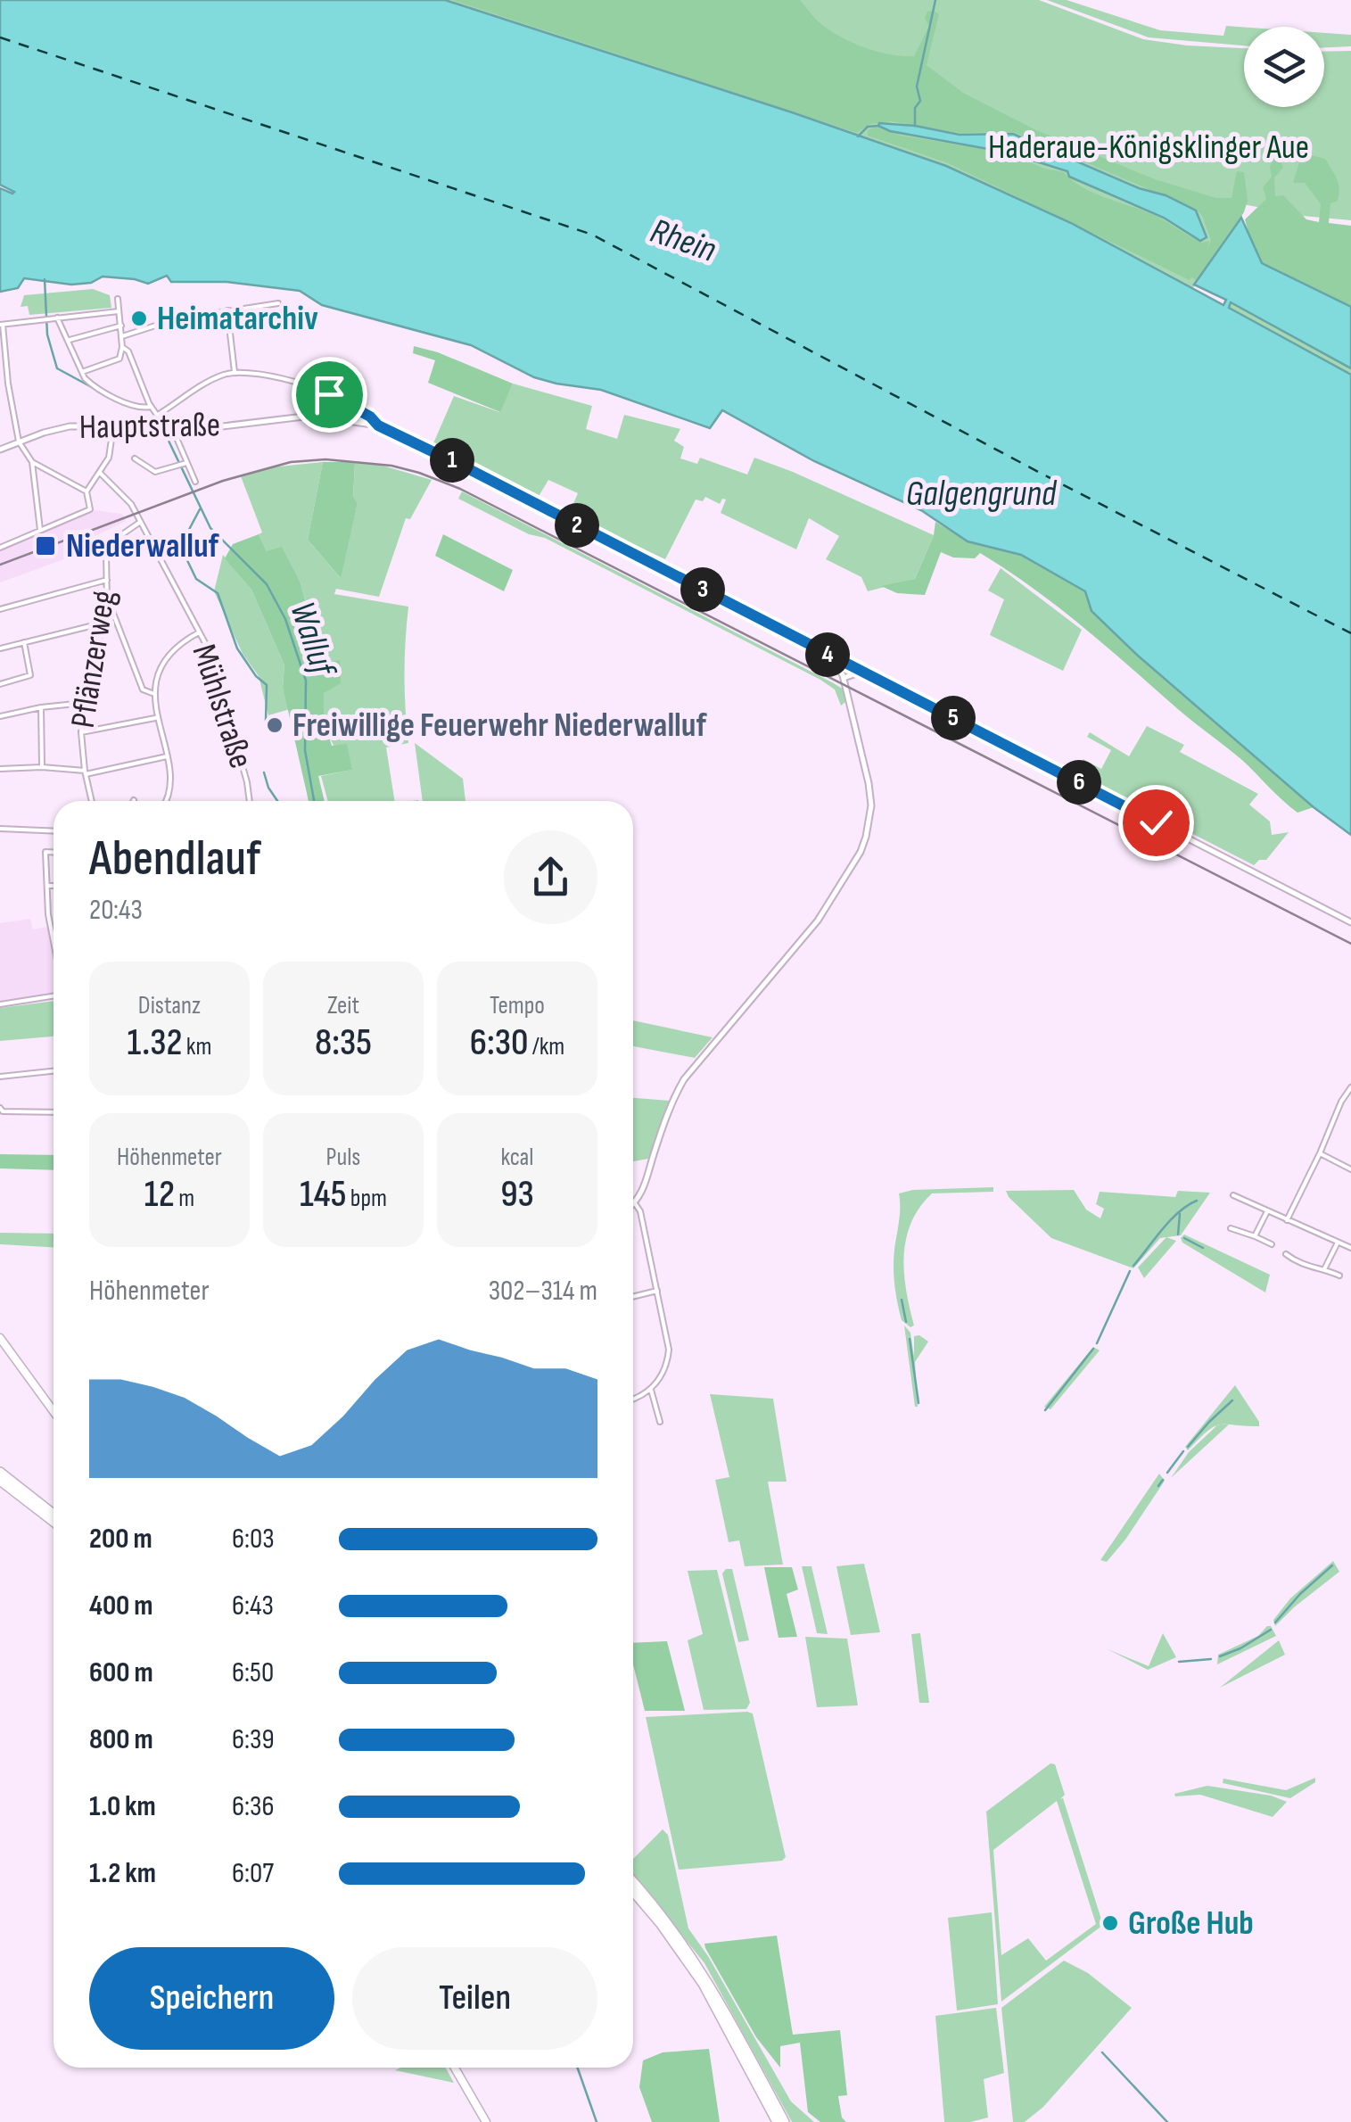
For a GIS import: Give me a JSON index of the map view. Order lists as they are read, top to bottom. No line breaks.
{"streets":{"street":["Hauptstraße","Pflänzerweg","Mühlstraße"]},"crossings":[["Pflänzerweg","Mühlstraße"]],"water":["Rhein","Galgengrund","Walluf"],"parks":["Haderaue-Königsklinger Aue"],"places":{"other":["Heimatarchiv","Freiwillige Feuerwehr Niederwalluf","Große Hub"],"transit":["Niederwalluf"]},"page":{"pins":["1","2","3","4","5","6"],"heading":["Abendlauf","20:43"],"stats":[["Distanz","1.32 km"],["Zeit","8:35"],["Tempo","6:30 /km"],["Höhenmeter","12 m"],["Puls","145 bpm"],["kcal","93"]],"chart":["Höhenmeter","302–314 m"],"list":[{"name":"200 m","note":"6:03"},{"name":"400 m","note":"6:43"},{"name":"600 m","note":"6:50"},{"name":"800 m","note":"6:39"},{"name":"1.0 km","note":"6:36"},{"name":"1.2 km","note":"6:07"}],"buttons":["Speichern","Teilen"]}}
